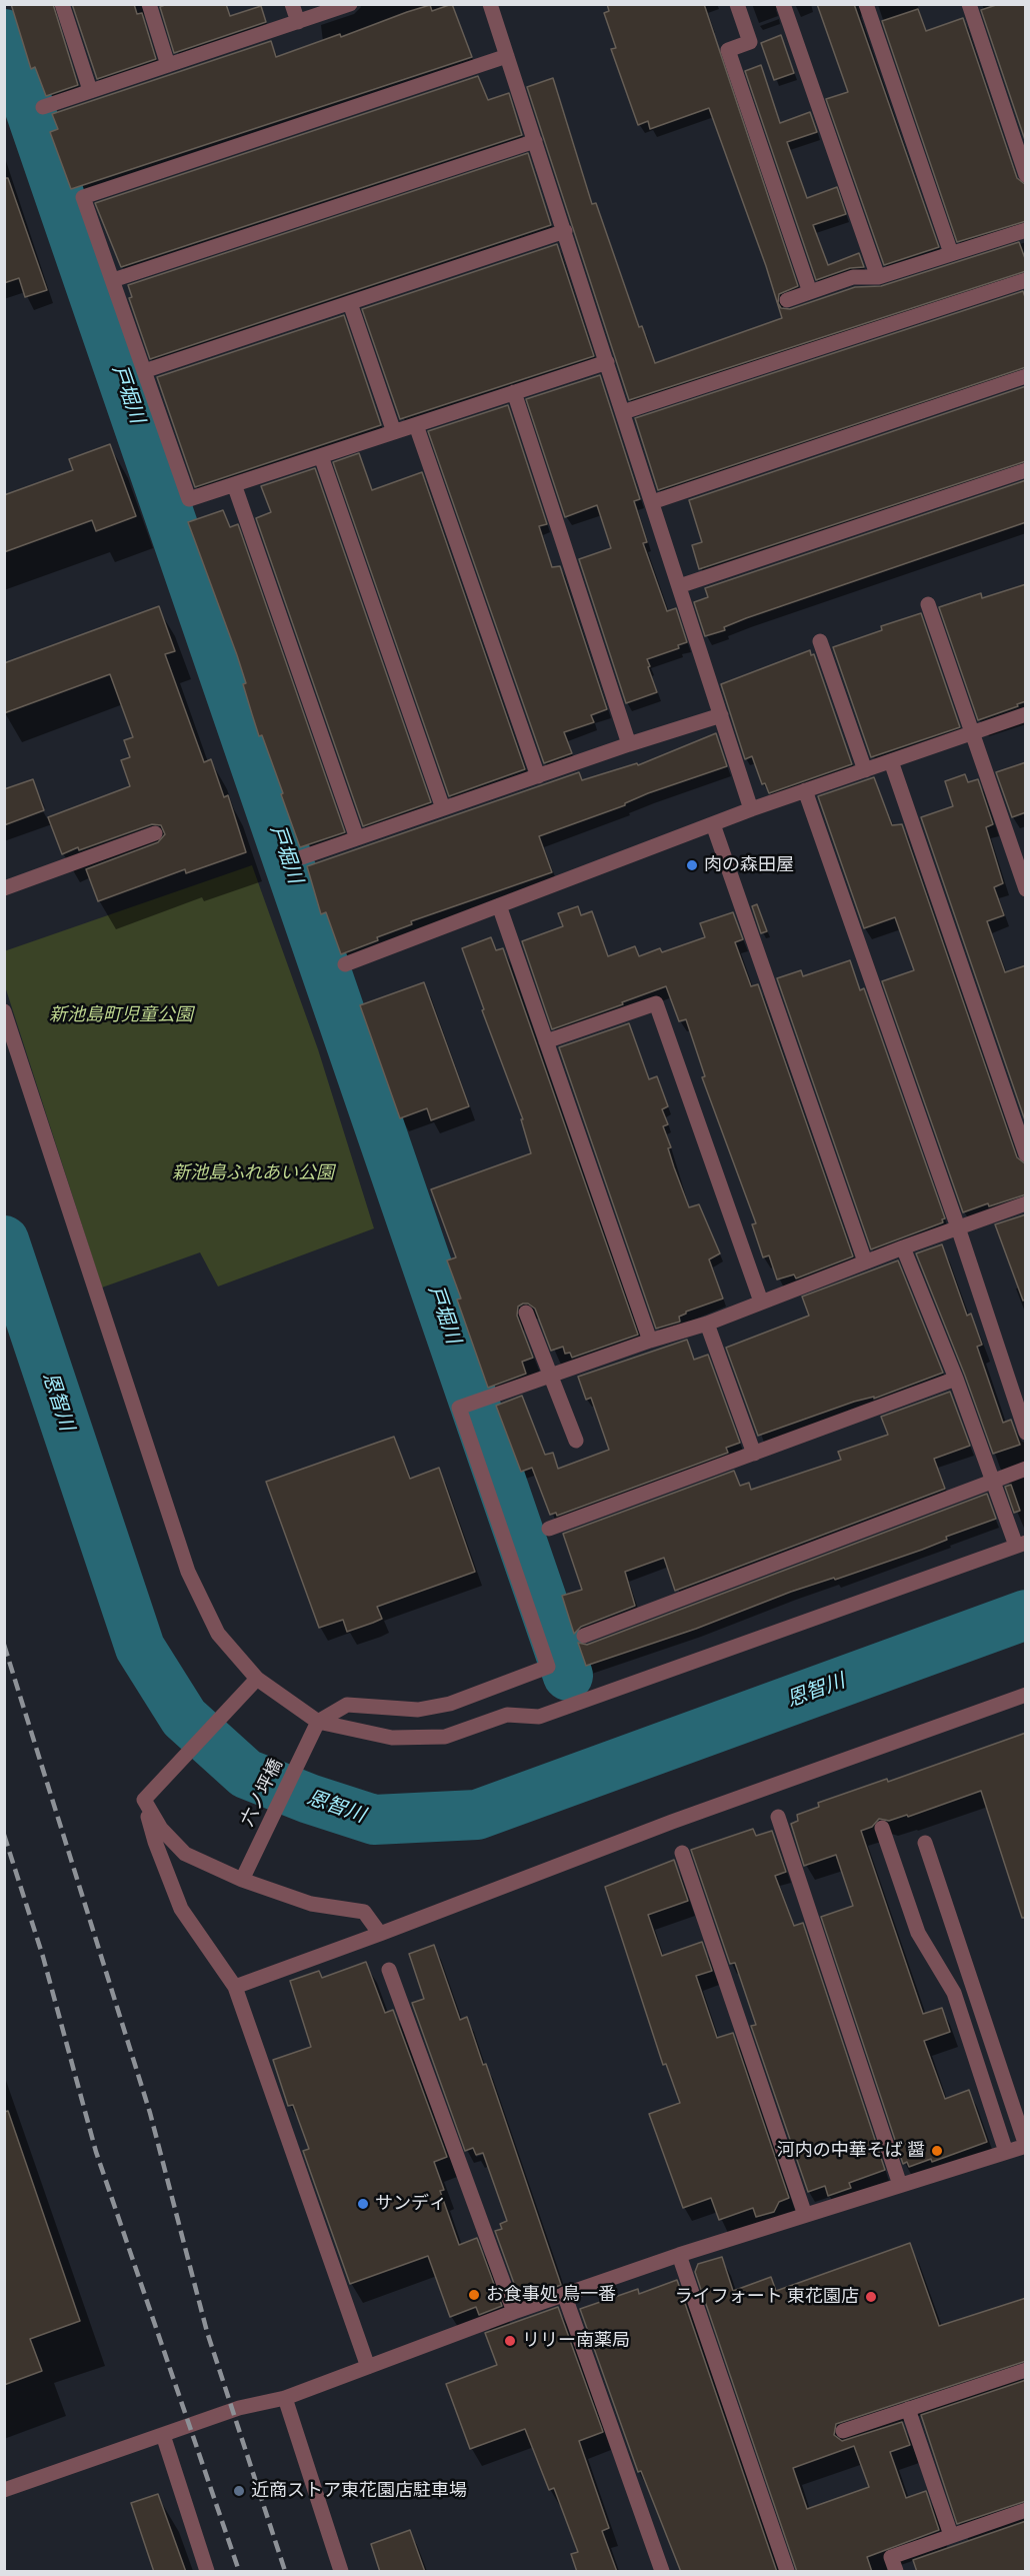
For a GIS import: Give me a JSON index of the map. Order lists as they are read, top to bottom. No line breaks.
{"streets":{"street":["六ノ坪橋"]},"water":["戸堀川","恩智川"],"parks":["新池島町児童公園","新池島ふれあい公園"],"places":["肉の森田屋","河内の中華そば 醤","サンディ","お食事処 鳥一番","ライフォート 東花園店","リリー南薬局","近商ストア東花園店駐車場"]}
